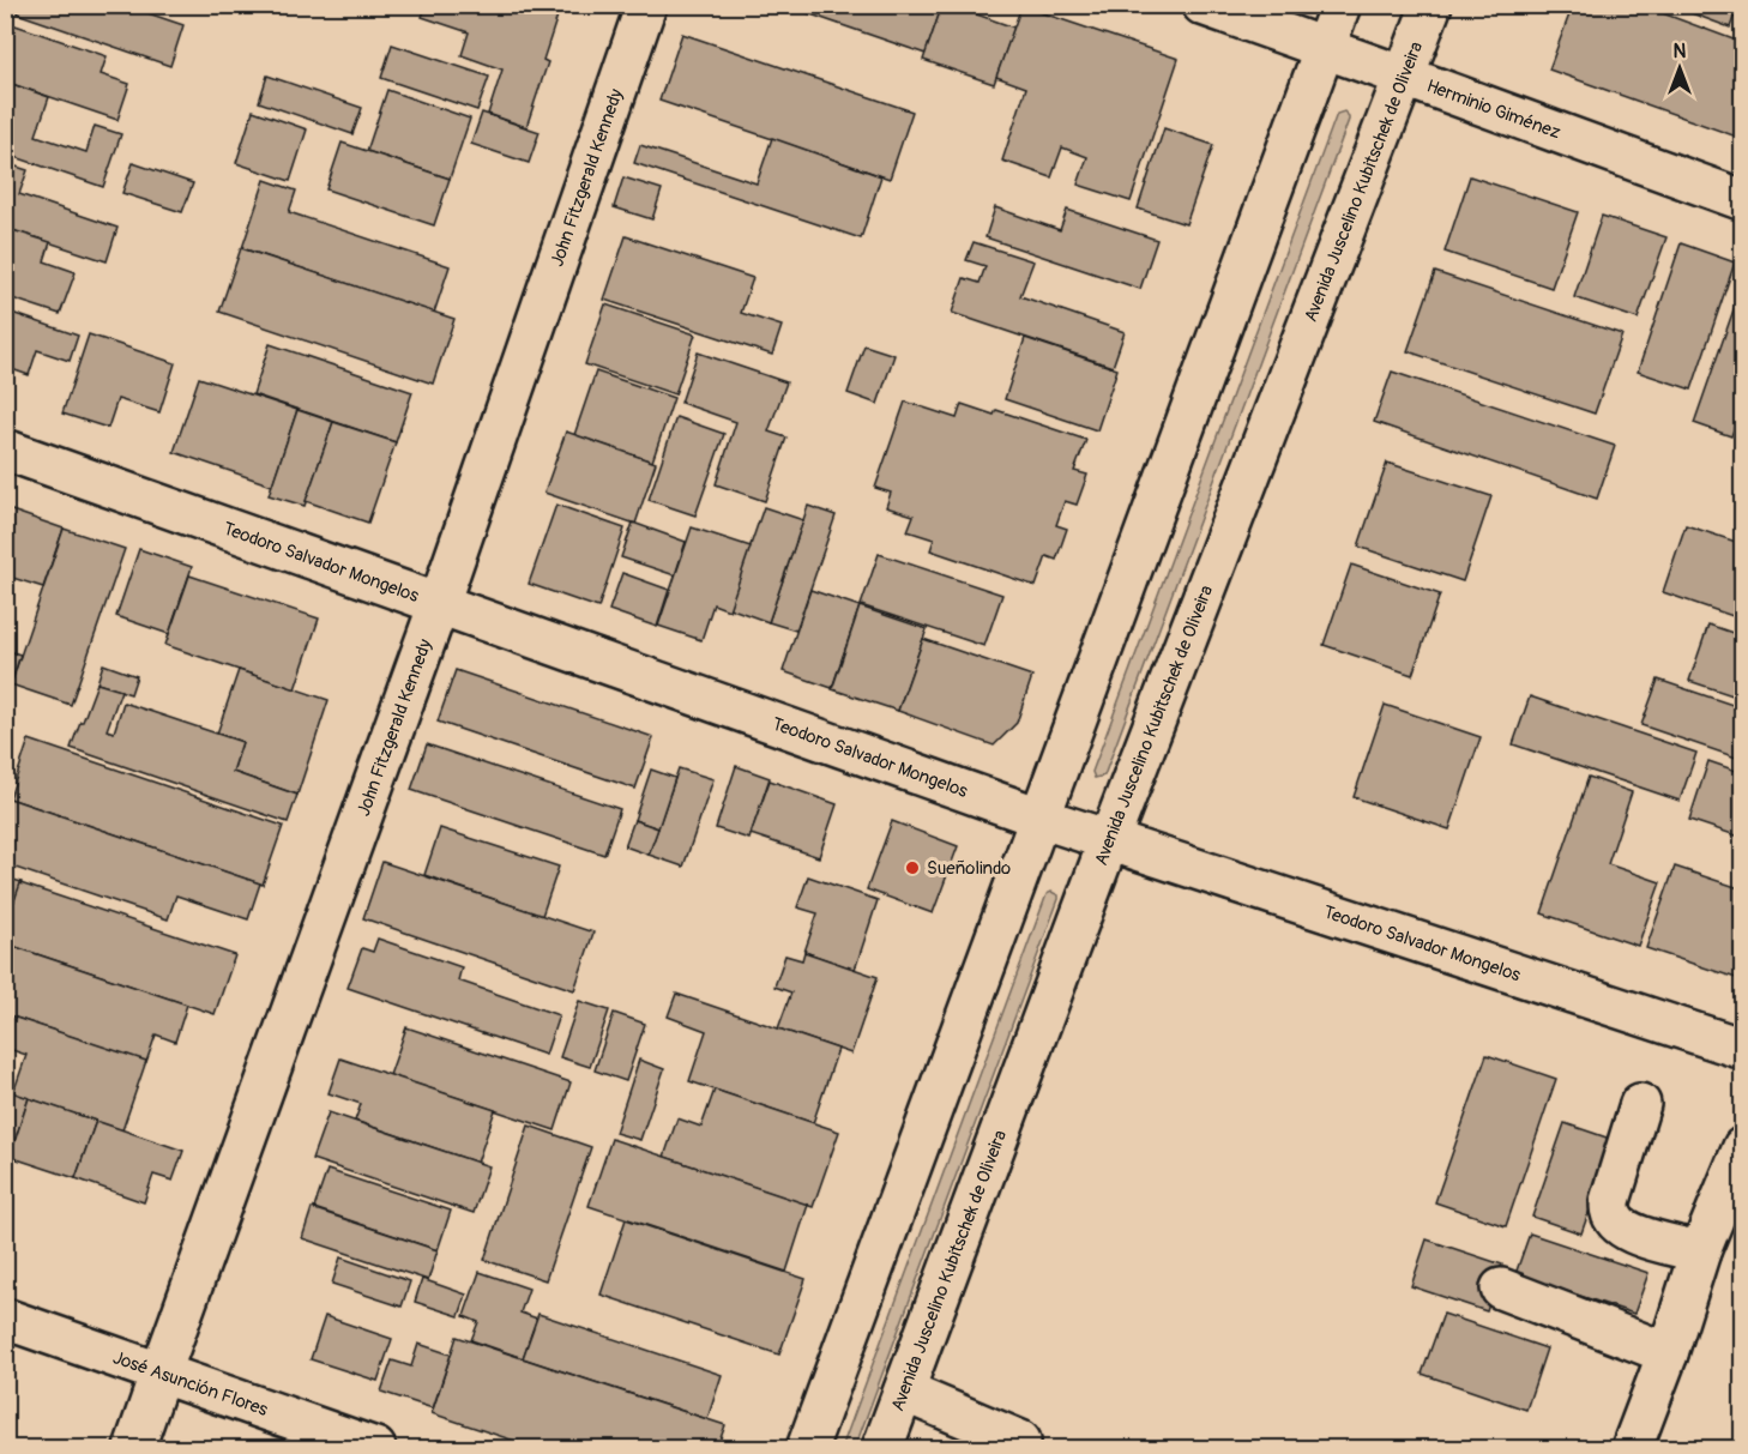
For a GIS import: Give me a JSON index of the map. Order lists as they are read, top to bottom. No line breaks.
{"streets":{"street":["Herminio Giménez","John Fitzgerald Kennedy","Avenida Juscelino Kubitschek de Oliveira","Teodoro Salvador Mongelos","José Asunción Flores"]},"crossings":[["Herminio Giménez","Avenida Juscelino Kubitschek de Oliveira"],["John Fitzgerald Kennedy","Teodoro Salvador Mongelos"],["John Fitzgerald Kennedy","José Asunción Flores"],["Avenida Juscelino Kubitschek de Oliveira","Teodoro Salvador Mongelos"]],"places":["Sueñolindo"],"north":"top"}
